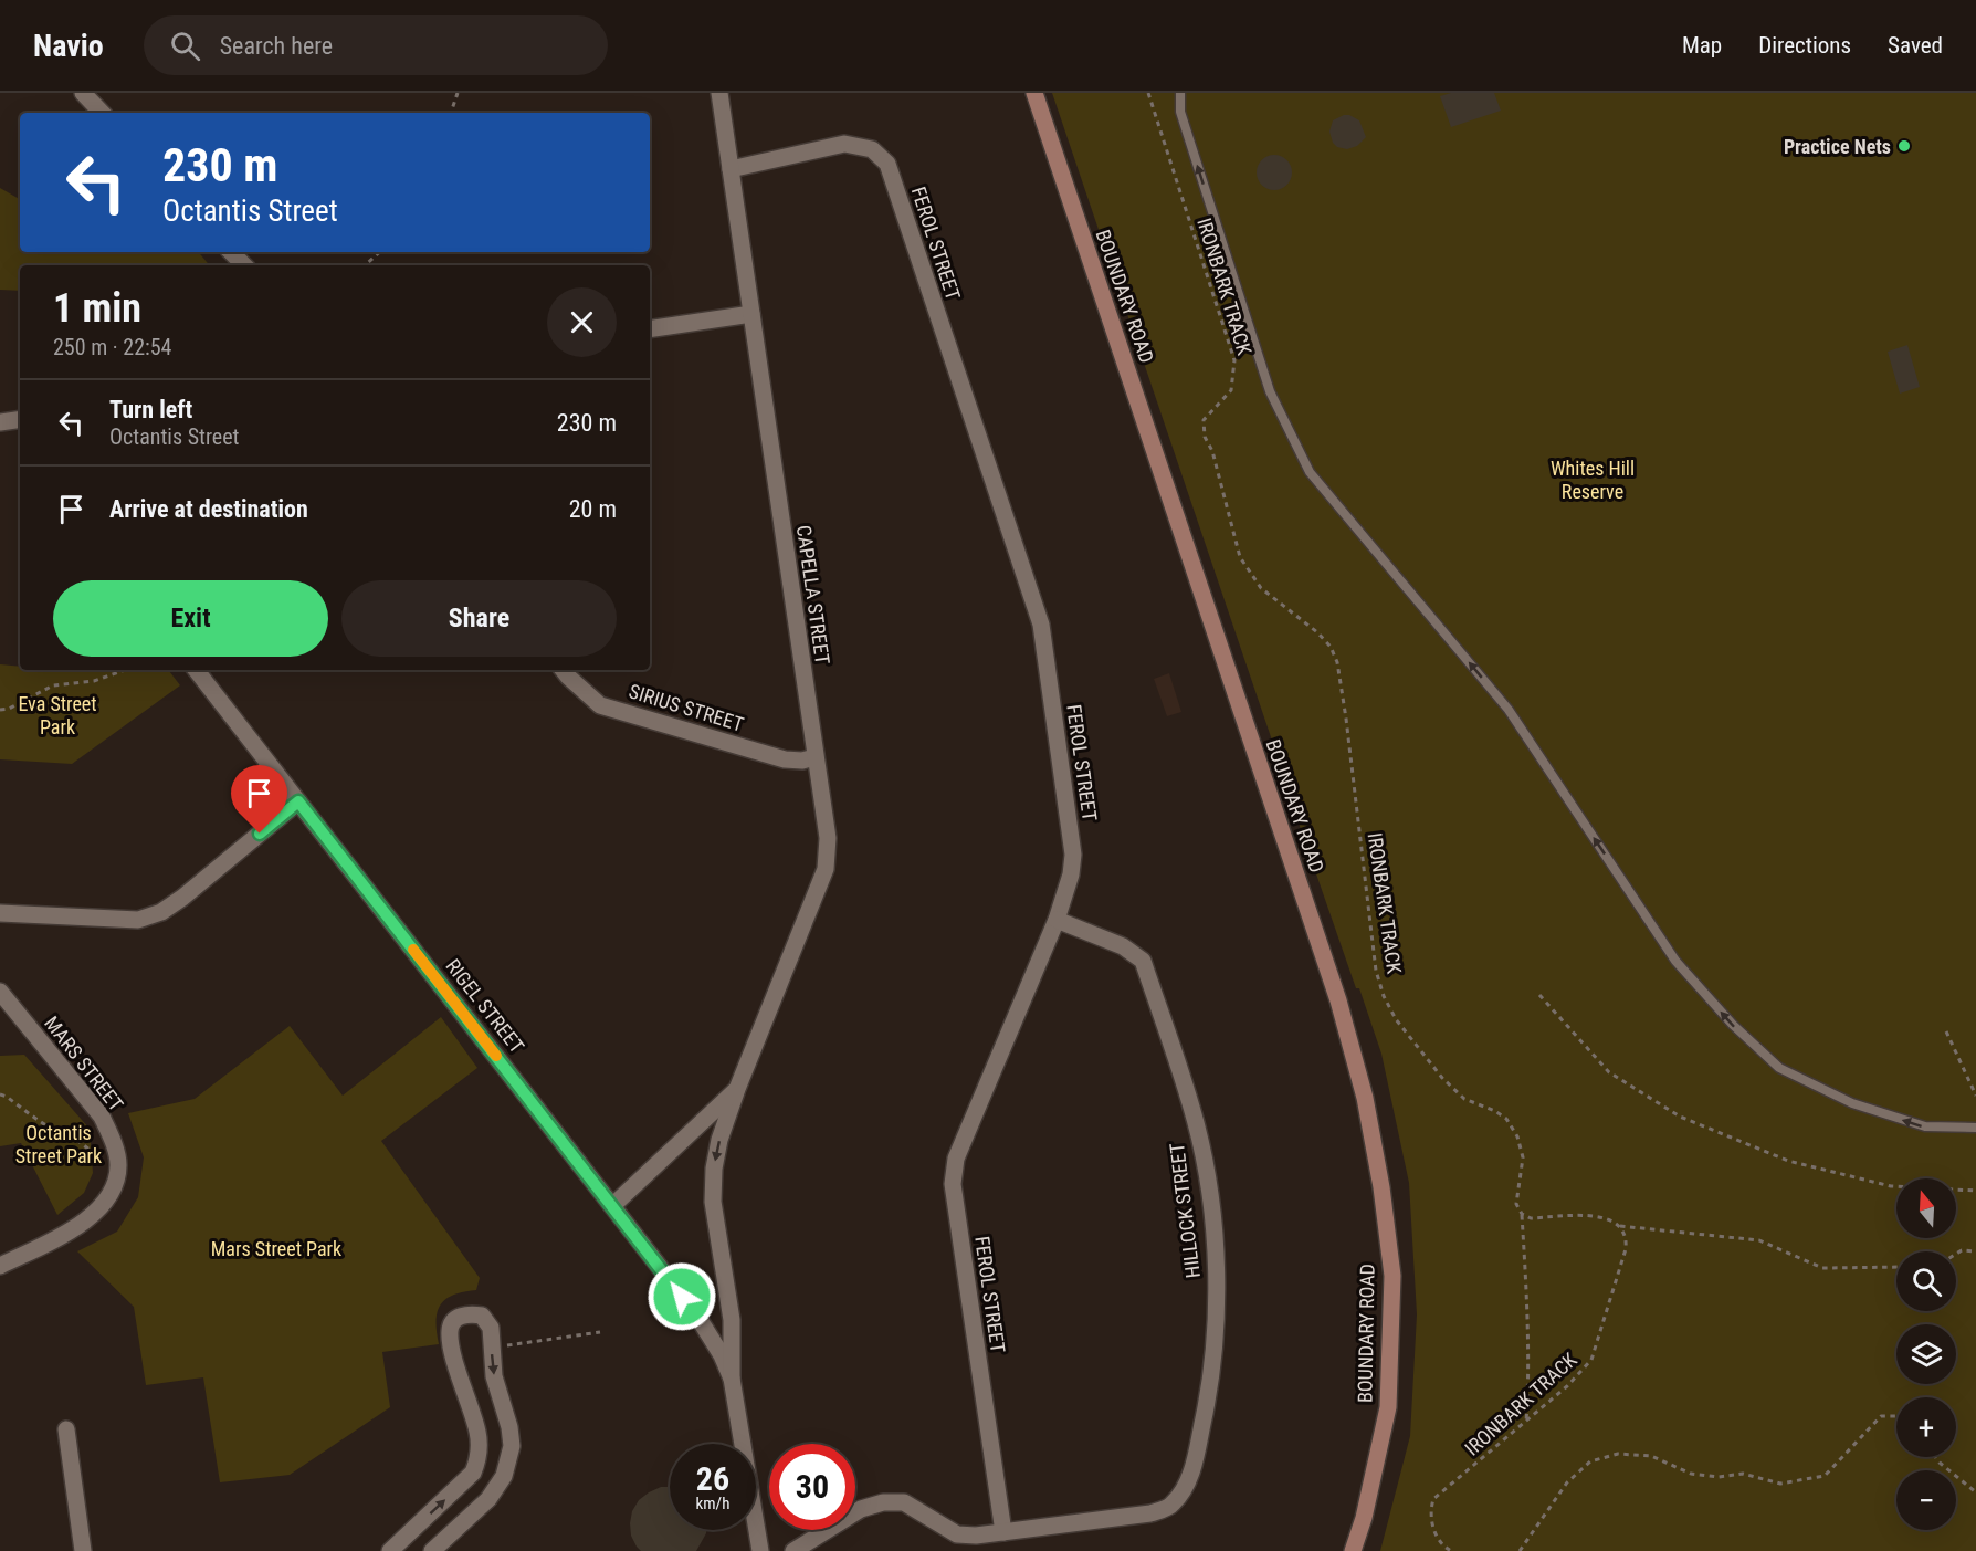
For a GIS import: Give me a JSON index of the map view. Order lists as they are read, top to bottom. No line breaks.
{"streets":{"main road":["BOUNDARY ROAD"],"street":["FEROL STREET","CAPELLA STREET","SIRIUS STREET","RIGEL STREET","MARS STREET","HILLOCK STREET"],"path":["IRONBARK TRACK"]},"crossings":[["FEROL STREET","CAPELLA STREET"],["FEROL STREET","HILLOCK STREET"],["CAPELLA STREET","SIRIUS STREET"],["CAPELLA STREET","RIGEL STREET"]],"parks":["Whites Hill Reserve","Eva Street Park","Octantis Street Park","Mars Street Park"],"places":["Practice Nets"],"north":"top","page":{"header":"Navio","search":"Search here","nav":["Map","Directions","Saved"],"turn":["230 m","Octantis Street"],"heading":["1 min","250 m · 22:54"],"list":[{"name":"Turn left","note":"Octantis Street","value":"230 m"},{"name":"Arrive at destination","value":"20 m"}],"buttons":["Exit","Share"],"map_buttons":["+","−"],"speed":"26 km/h","limit":"30"}}
